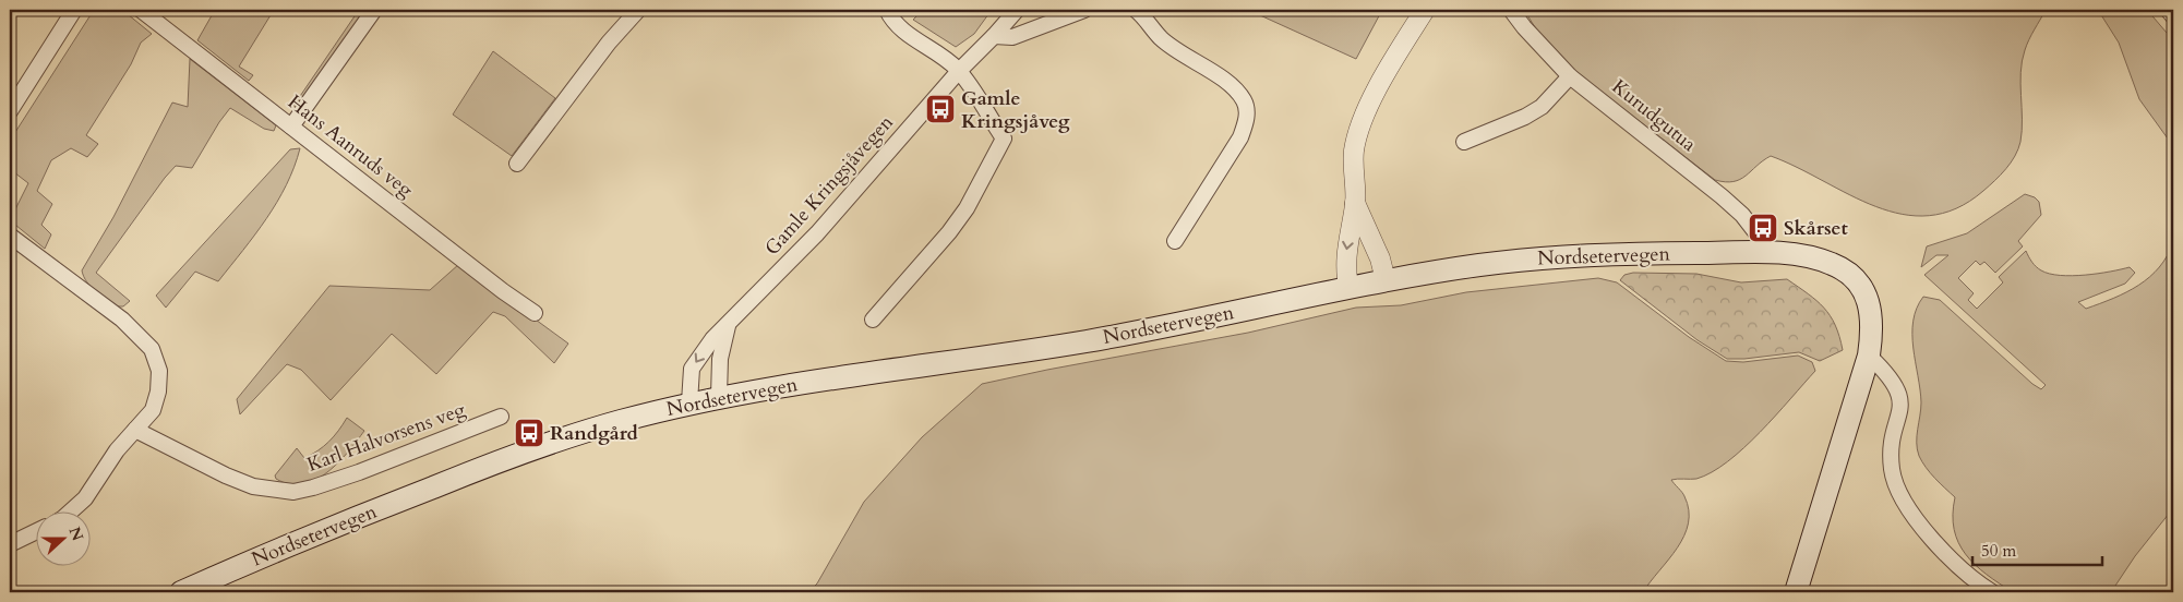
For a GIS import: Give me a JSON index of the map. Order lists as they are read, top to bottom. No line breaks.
{"streets":{"main road":["Nordsetervegen"],"street":["Kurudgutua","Hans Aanruds veg","Gamle Kringsjåvegen","Karl Halvorsens veg"]},"crossings":[["Kurudgutua","Nordsetervegen"],["Gamle Kringsjåvegen","Nordsetervegen"]],"places":{"bus stop":["Gamle Kringsjåveg","Skårset","Randgård"]},"scale_bar":"50 m","north":"right"}
